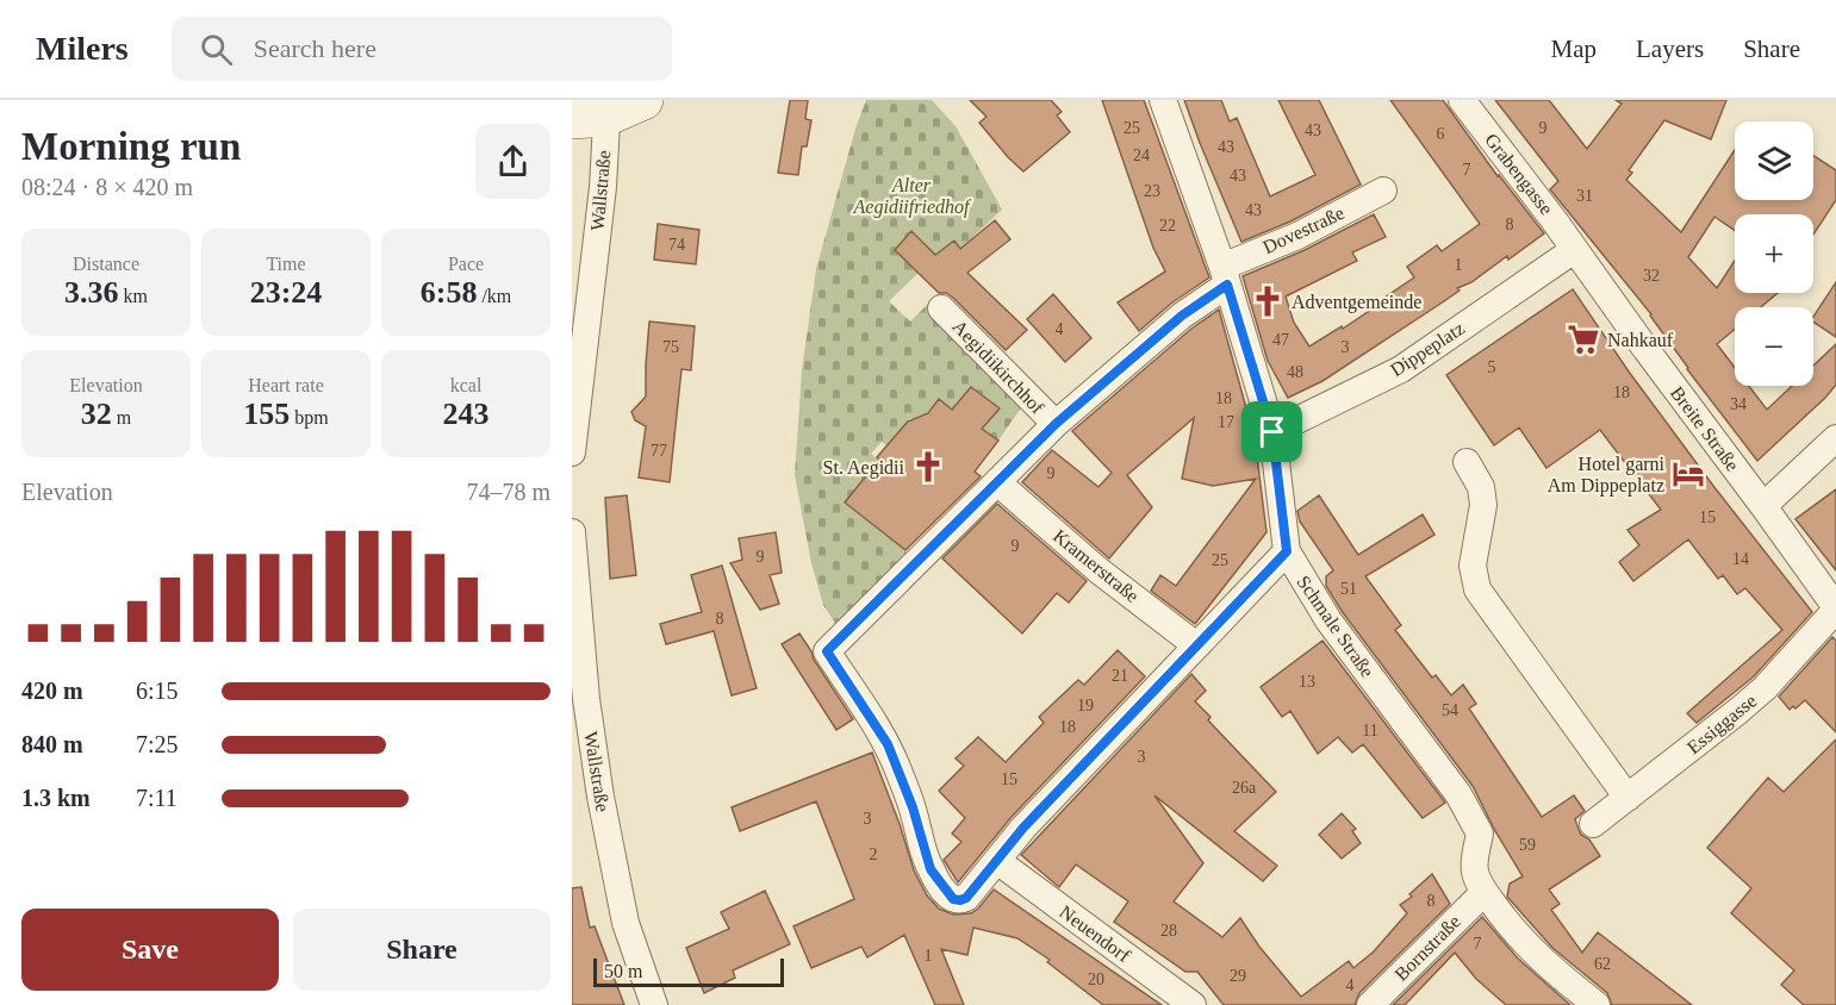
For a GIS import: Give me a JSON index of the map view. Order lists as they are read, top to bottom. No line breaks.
{"streets":{"street":["Grabengasse","Wallstraße","Dovestraße","Dippeplatz","Aegidiikirchhof","Breite Straße","Kramerstraße","Schmale Straße","Essiggasse","Neuendorf","Bornstraße"]},"crossings":[["Grabengasse","Dippeplatz"],["Grabengasse","Breite Straße"],["Dovestraße","Aegidiikirchhof"],["Dovestraße","Schmale Straße"],["Dippeplatz","Breite Straße"],["Dippeplatz","Schmale Straße"],["Aegidiikirchhof","Kramerstraße"],["Aegidiikirchhof","Schmale Straße"],["Aegidiikirchhof","Neuendorf"],["Breite Straße","Essiggasse"],["Schmale Straße","Bornstraße"]],"parks":["Alter Aegidiifriedhof"],"places":{"church":["Adventgemeinde","St. Aegidii"],"supermarket":["Nahkauf"],"hotel":["Hotel garni Am Dippeplatz"]},"house_numbers":["25","9","43","6","43","24","7","43","23","31","43","8","22","74","1","32","4","47","75","3","5","48","18","18","34","17","77","9","15","9","9","14","25","51","8","21","13","19","54","18","11","3","15","26a","3","59","2","8","28","7","1","62","29","20","4"],"scale_bar":"50 m","page":{"header":"Milers","search":"Search here","nav":["Map","Layers","Share"],"heading":["Morning run","08:24 · 8 × 420 m"],"map_buttons":["+","−"],"stats":[["Distance","3.36 km"],["Time","23:24"],["Pace","6:58 /km"],["Elevation","32 m"],["Heart rate","155 bpm"],["kcal","243"]],"chart":["Elevation","74–78 m"],"list":[{"name":"420 m","note":"6:15"},{"name":"840 m","note":"7:25"},{"name":"1.3 km","note":"7:11"}],"buttons":["Save","Share"],"scale":"50 m"}}
